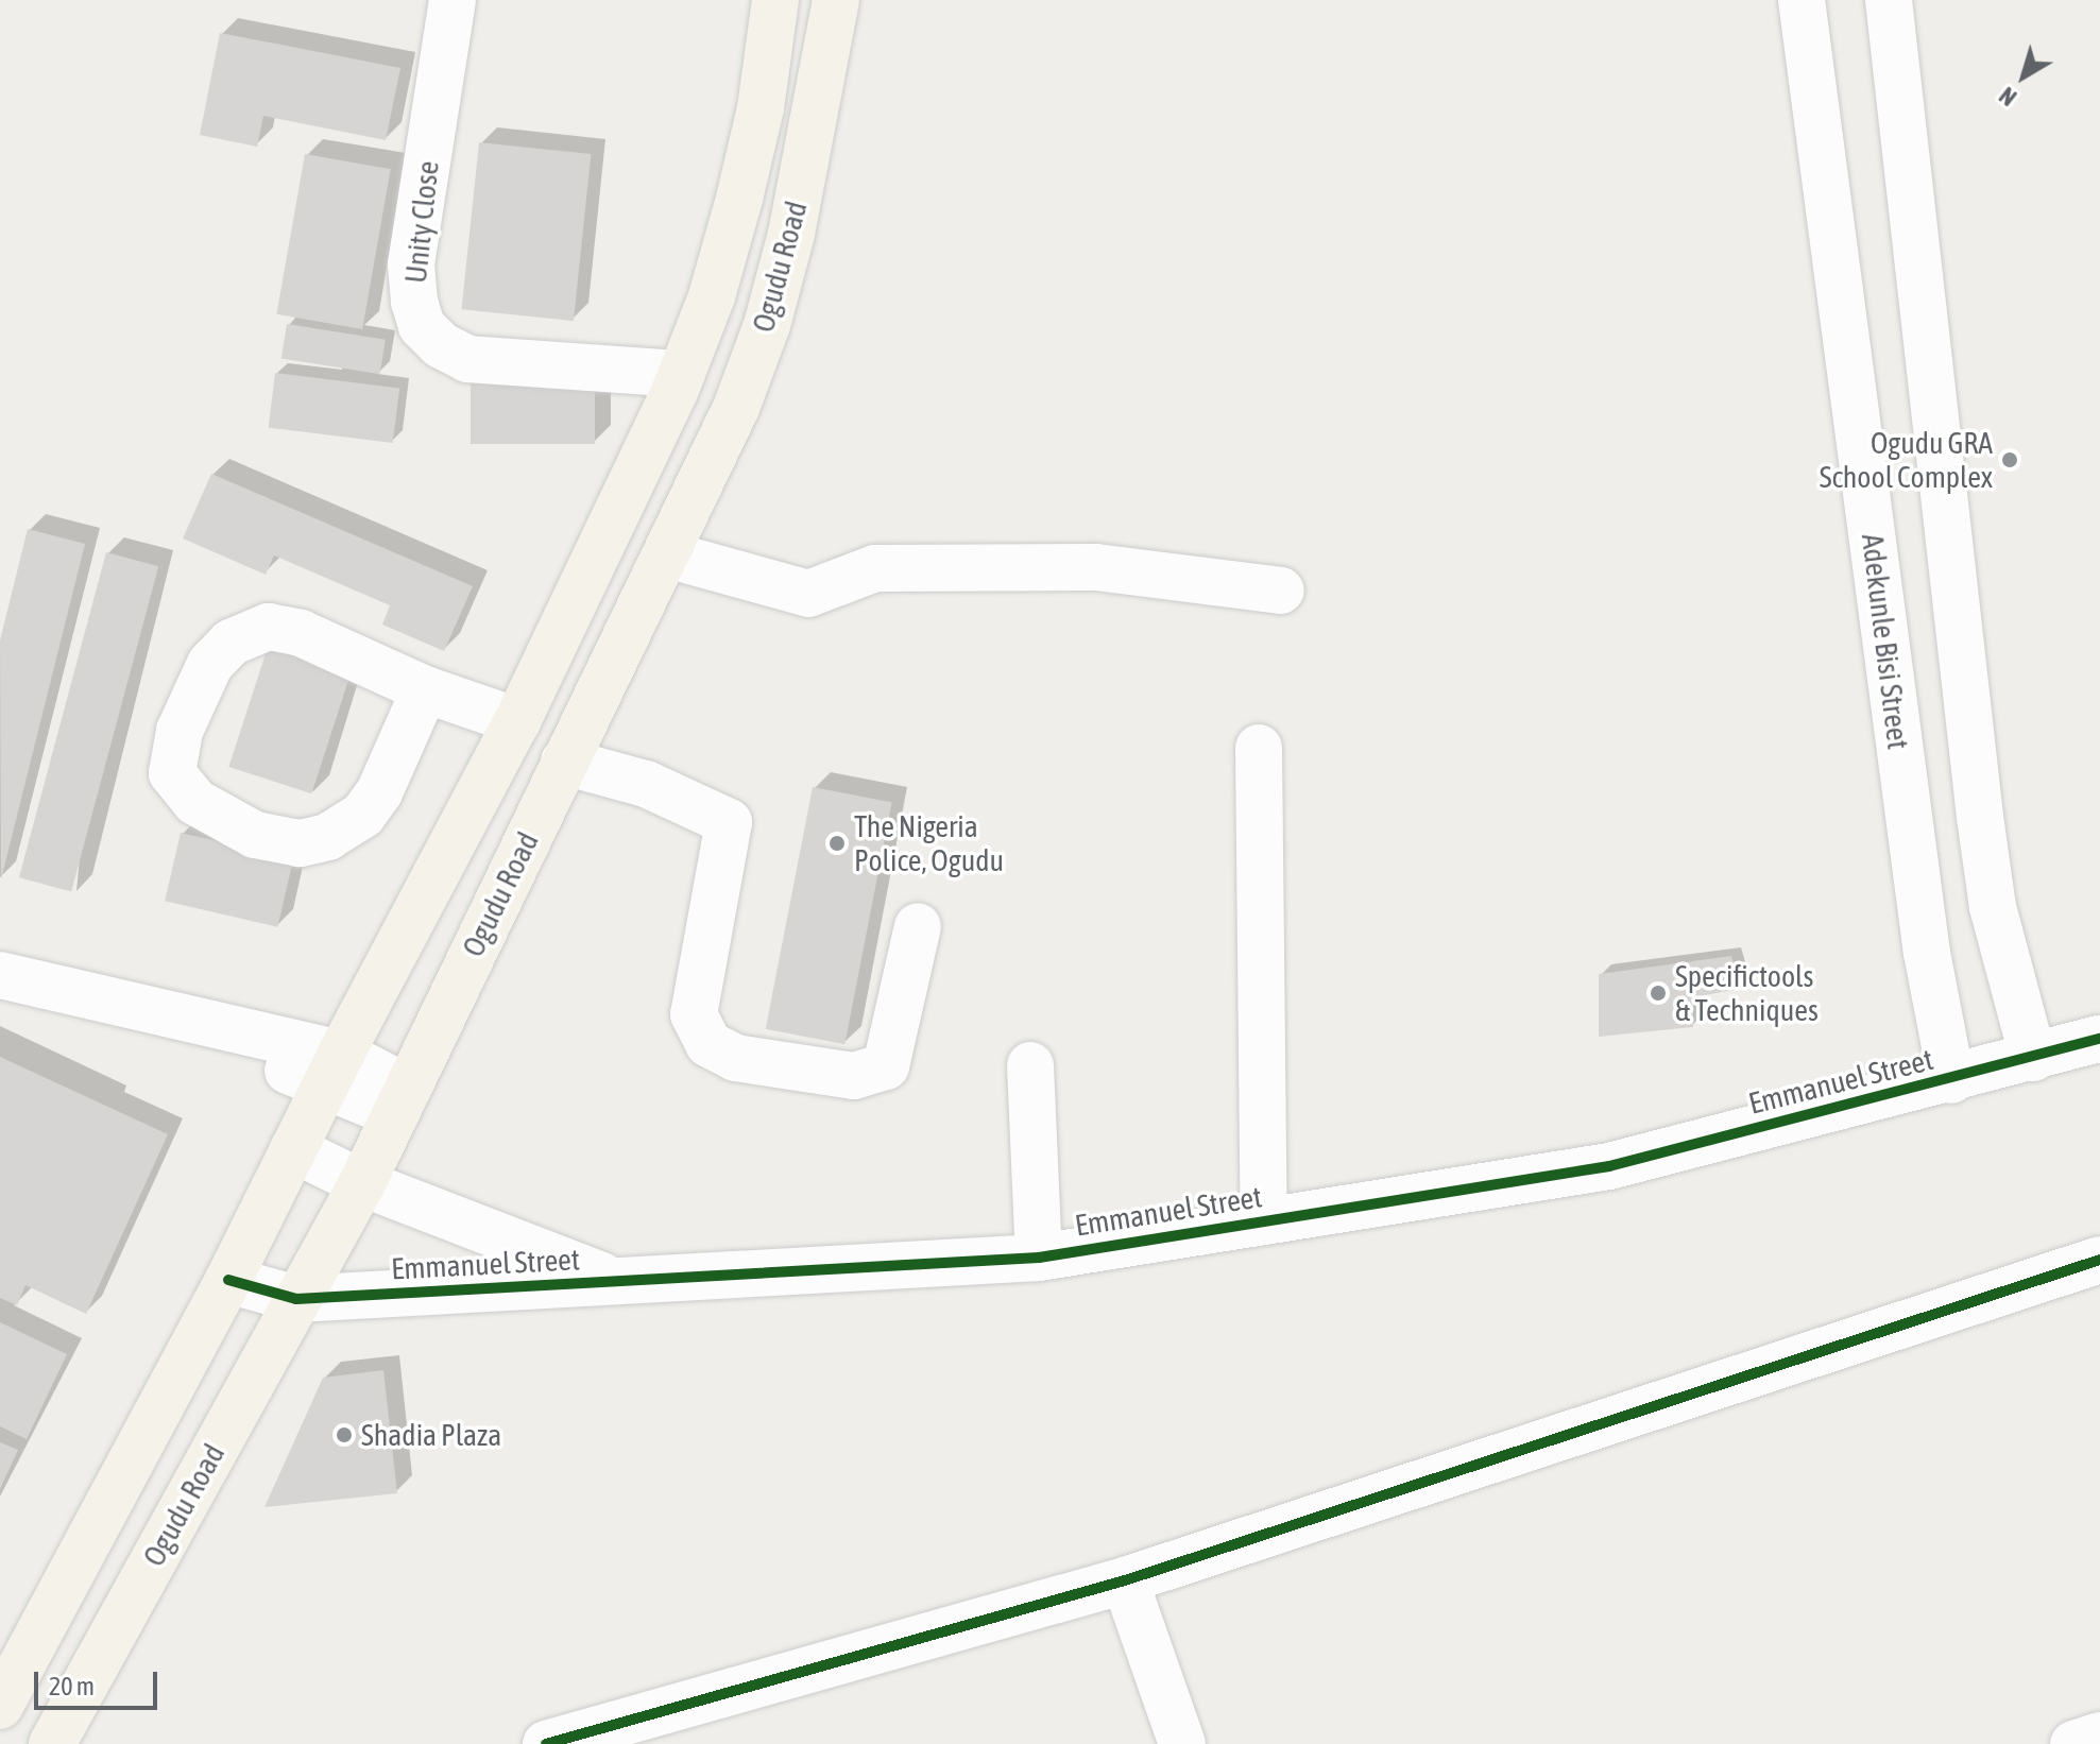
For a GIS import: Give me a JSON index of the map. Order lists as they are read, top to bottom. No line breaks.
{"streets":{"main road":["Ogudu Road"],"street":["Unity Close","Adekunle Bisi Street","Emmanuel Street"]},"crossings":[["Unity Close","Ogudu Road"],["Ogudu Road","Emmanuel Street"],["Adekunle Bisi Street","Emmanuel Street"]],"places":["Ogudu GRA School Complex","The Nigeria Police, Ogudu","Specifictools & Techniques","Shadia Plaza"],"scale_bar":"20 m","north":"bottom left"}
